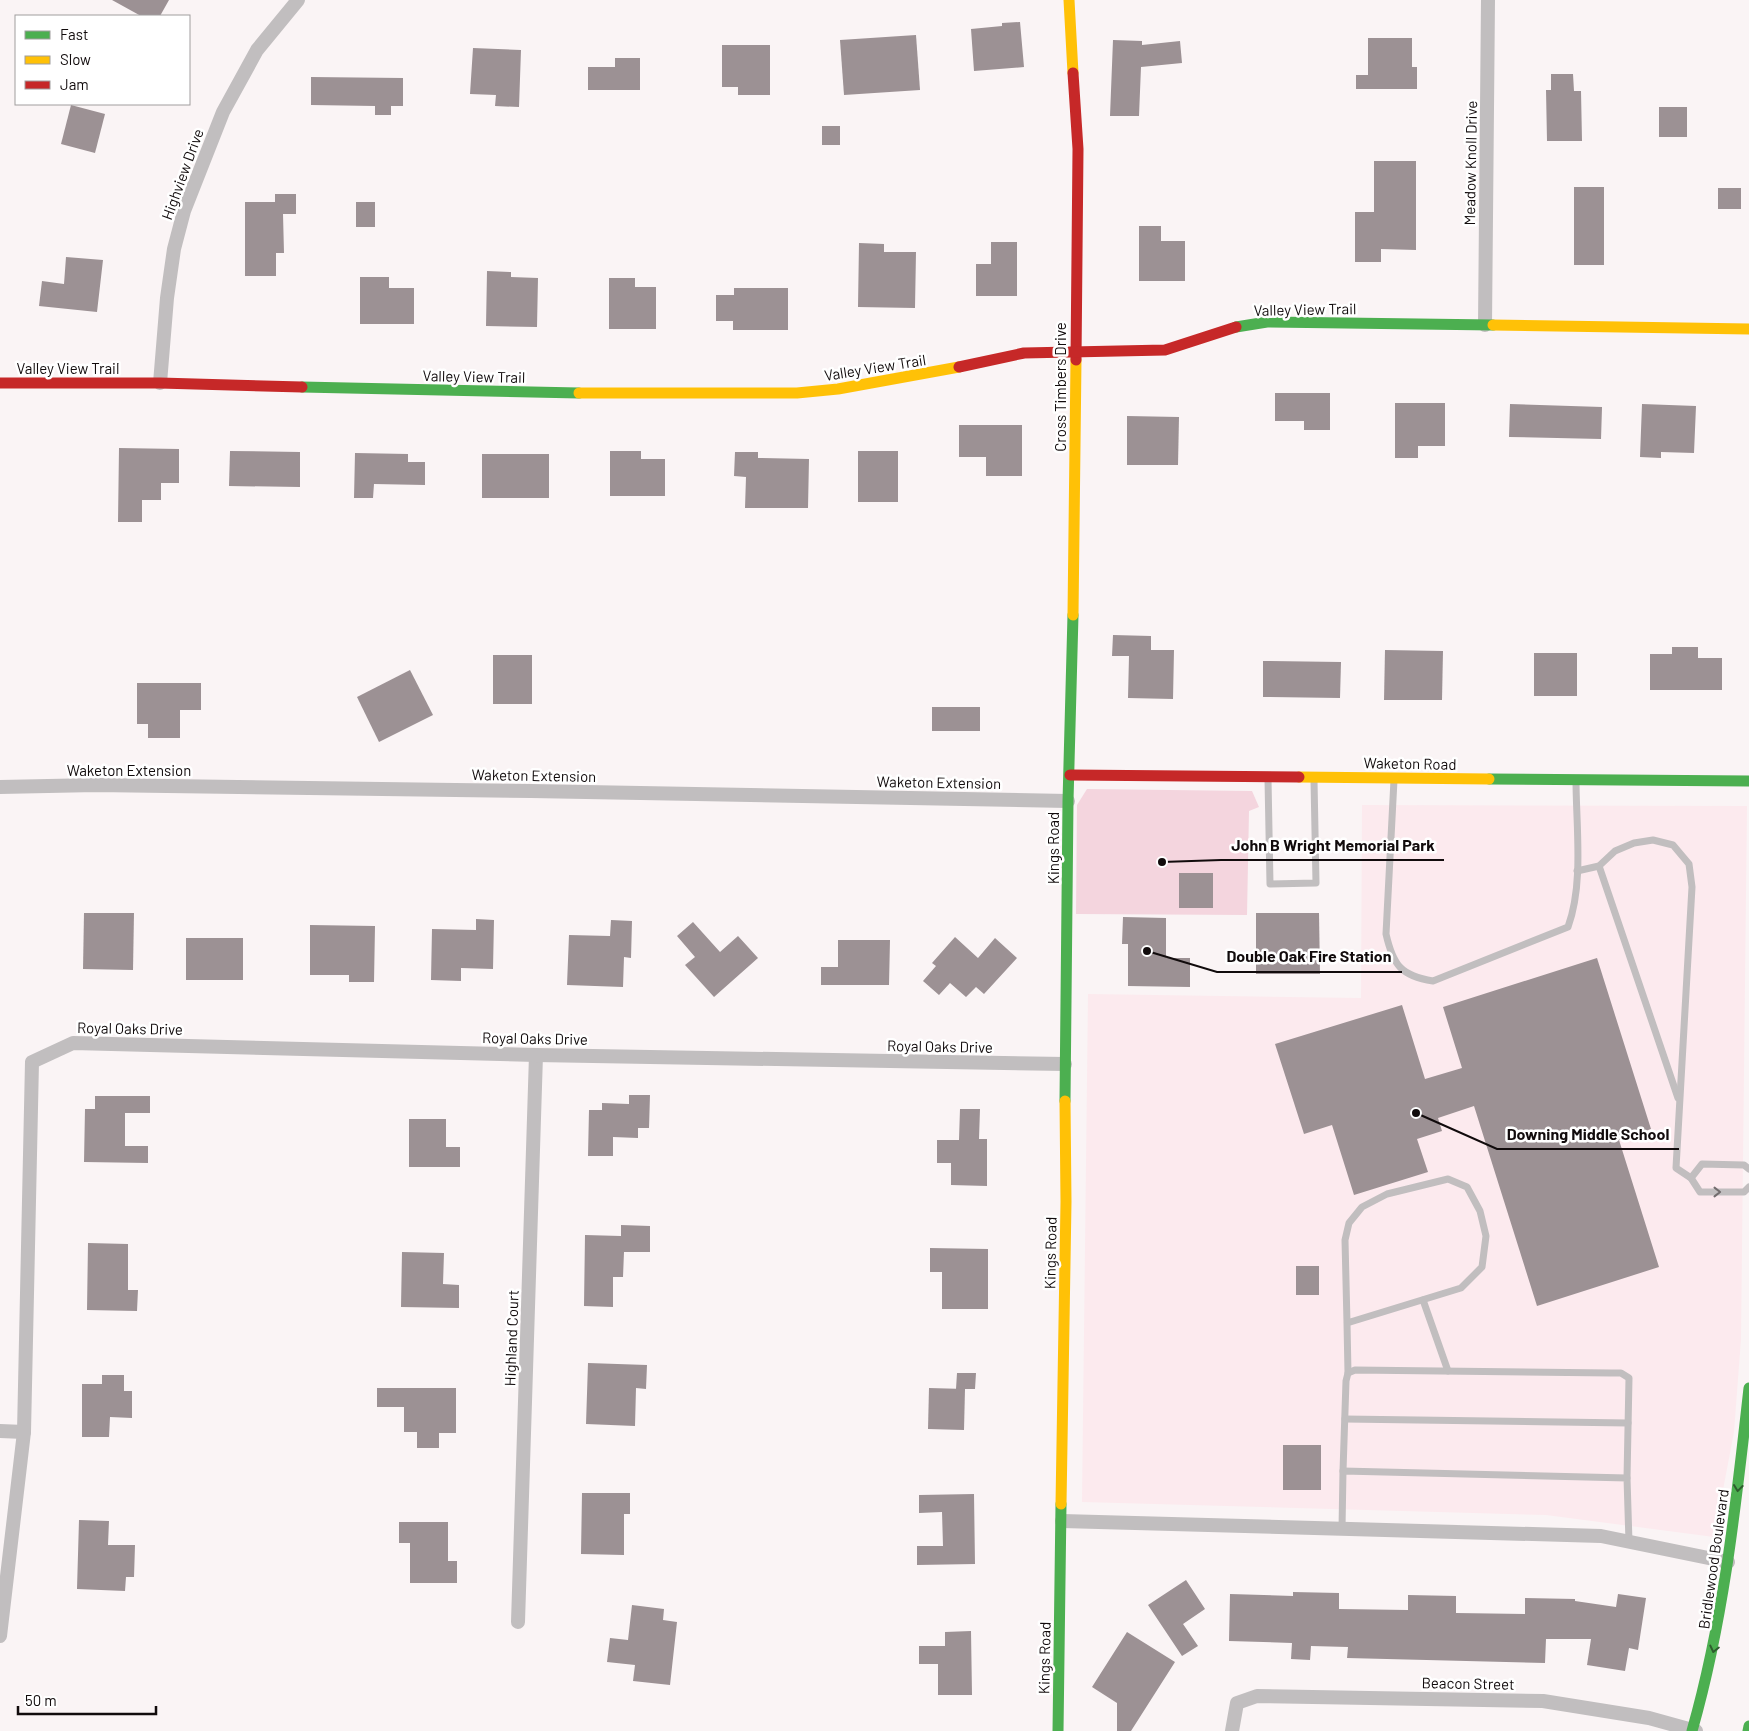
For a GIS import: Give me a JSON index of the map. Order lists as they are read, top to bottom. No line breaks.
{"streets":{"street":["Meadow Knoll Drive","Highview Drive","Valley View Trail","Cross Timbers Drive","Waketon Road","Waketon Extension","Kings Road","Royal Oaks Drive","Highland Court","Bridlewood Boulevard","Beacon Street"]},"crossings":[["Meadow Knoll Drive","Valley View Trail"],["Highview Drive","Valley View Trail"],["Valley View Trail","Cross Timbers Drive"],["Cross Timbers Drive","Waketon Road"],["Cross Timbers Drive","Kings Road"],["Waketon Road","Kings Road"],["Waketon Extension","Kings Road"],["Kings Road","Royal Oaks Drive"],["Royal Oaks Drive","Highland Court"],["Bridlewood Boulevard","Beacon Street"]],"one_way":["Bridlewood Boulevard"],"places":["John B Wright Memorial Park","Double Oak Fire Station","Downing Middle School"],"legend":["Fast","Slow","Jam"],"scale_bar":"50 m"}
